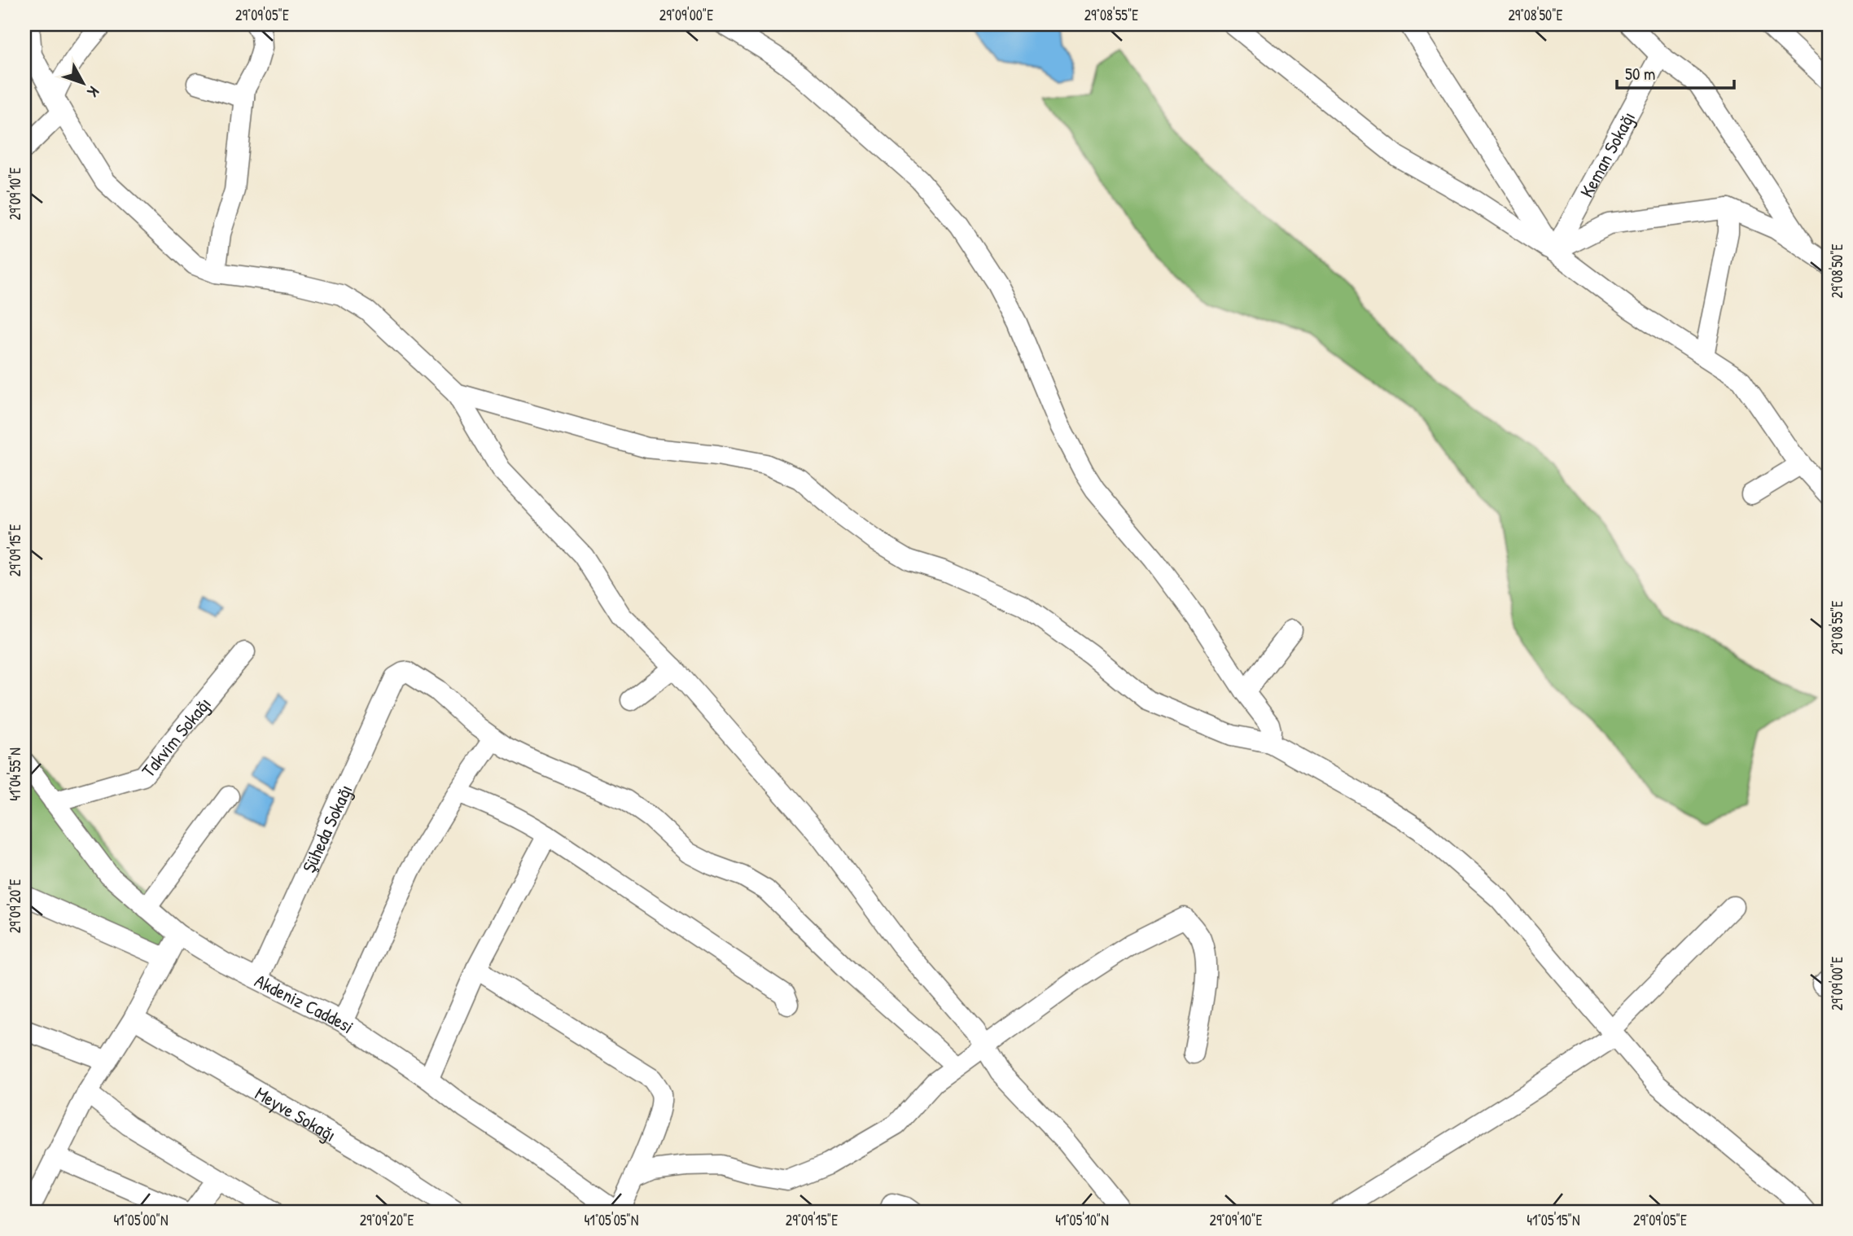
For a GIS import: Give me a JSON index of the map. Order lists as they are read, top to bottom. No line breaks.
{"streets":{"street":["Keman Sokağı","Takvim Sokağı","Şüheda Sokağı","Akdeniz Caddesi","Meyve Sokağı"]},"crossings":[["Takvim Sokağı","Akdeniz Caddesi"],["Şüheda Sokağı","Akdeniz Caddesi"]],"scale_bar":"50 m","north":"bottom right","coordinates":["29°09'05\"E","29°09'00\"E","29°08'55\"E","29°08'50\"E","29°09'10\"E","29°09'15\"E","41°04'55\"N","29°09'20\"E","41°05'00\"N","41°05'05\"N","41°05'10\"N","41°05'15\"N"]}
